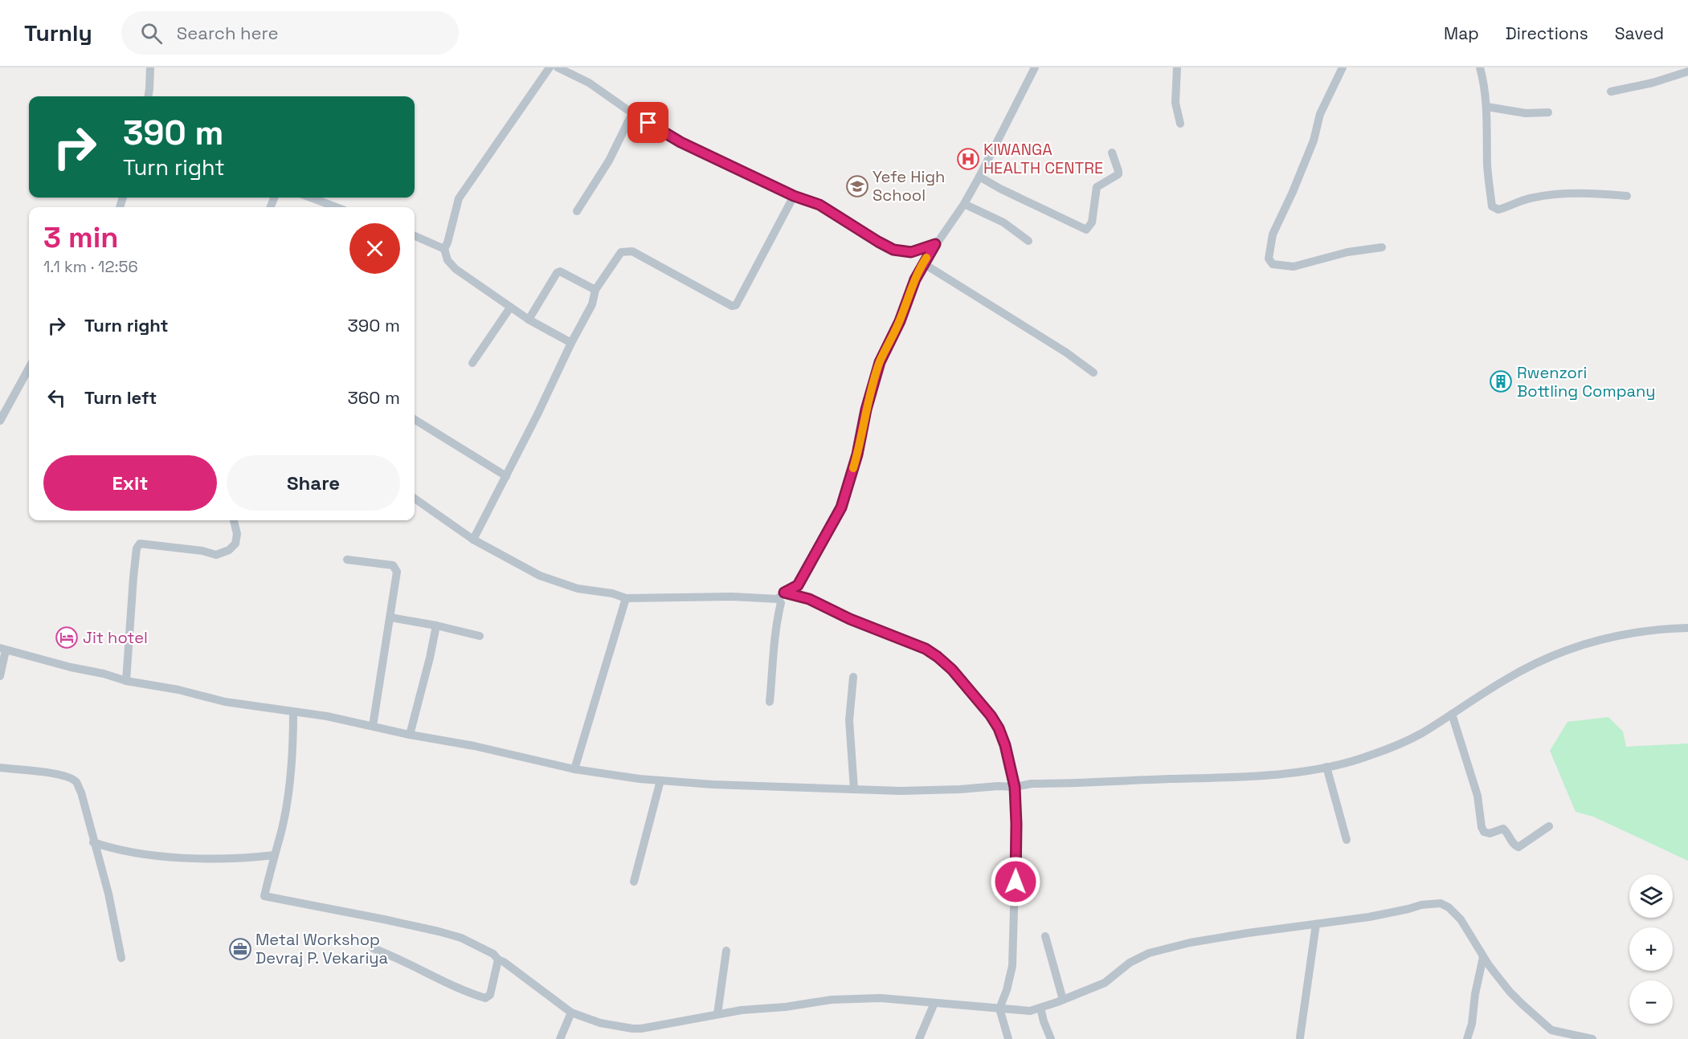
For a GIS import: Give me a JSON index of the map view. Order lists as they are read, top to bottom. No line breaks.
{"places":{"hospital":["KIWANGA HEALTH CENTRE"],"school or university":["Yefe High School"],"building":["Rwenzori Bottling Company"],"hotel":["Jit hotel"],"office":["Metal Workshop Devraj P. Vekariya"]},"page":{"header":"Turnly","search":"Search here","nav":["Map","Directions","Saved"],"turn":["390 m","Turn right"],"heading":["3 min","1.1 km · 12:56"],"list":[{"name":"Turn right","value":"390 m"},{"name":"Turn left","value":"360 m"}],"buttons":["Exit","Share"],"map_buttons":["+","−"]}}
